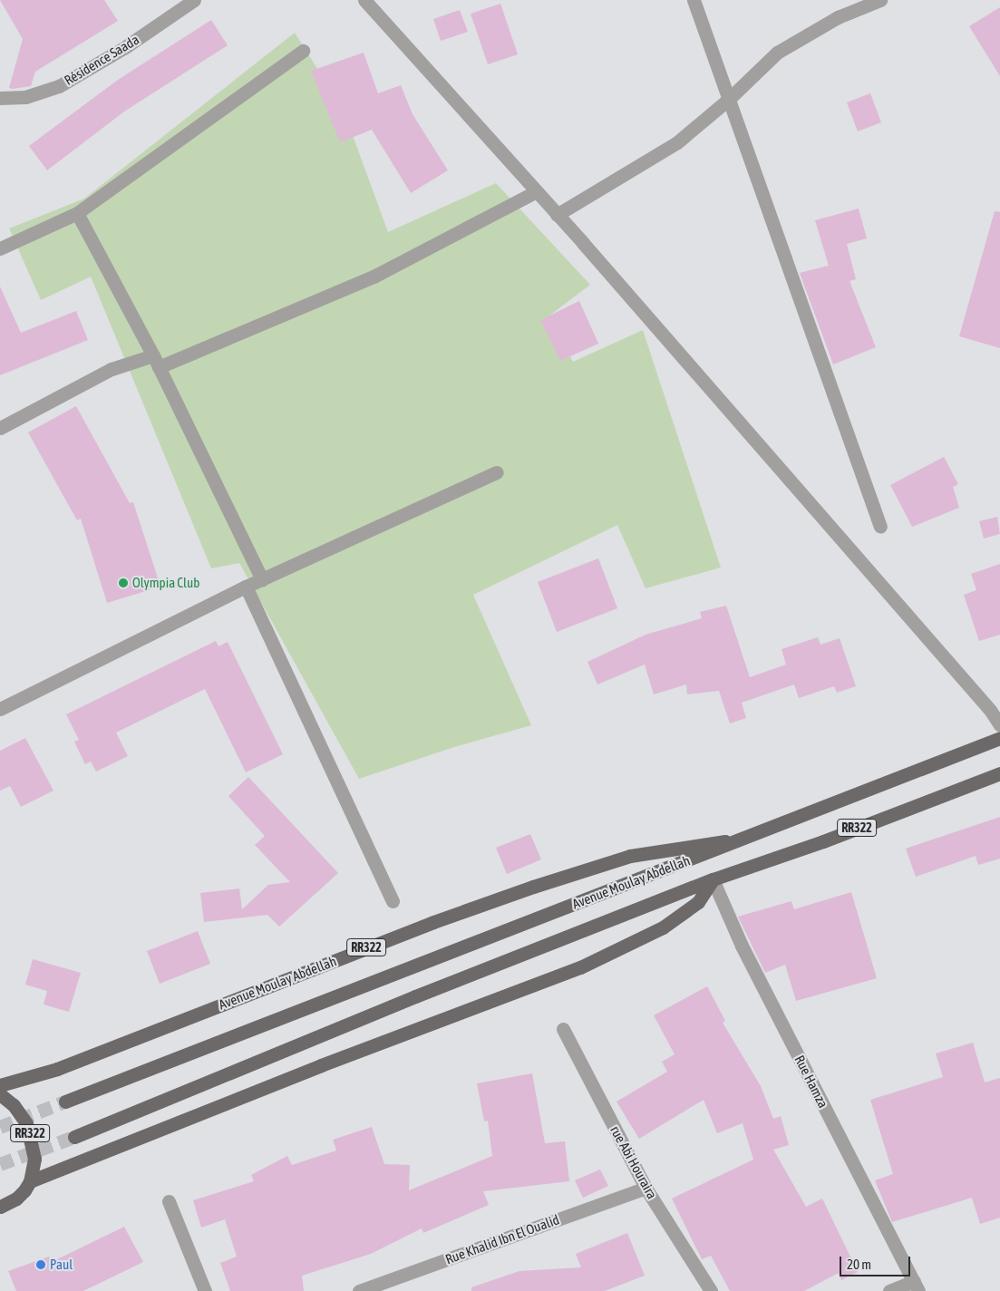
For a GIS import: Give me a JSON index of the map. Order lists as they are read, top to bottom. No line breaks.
{"streets":{"main road":["RR322","Avenue Moulay Abdellah"],"street":["Résidence Saada","Rue Hamza","rue Abi Houraira","Rue Khalid Ibn El Oualid"]},"crossings":[["Avenue Moulay Abdellah","Rue Hamza"],["rue Abi Houraira","Rue Khalid Ibn El Oualid"]],"places":["Olympia Club","Paul"],"scale_bar":"20 m"}
